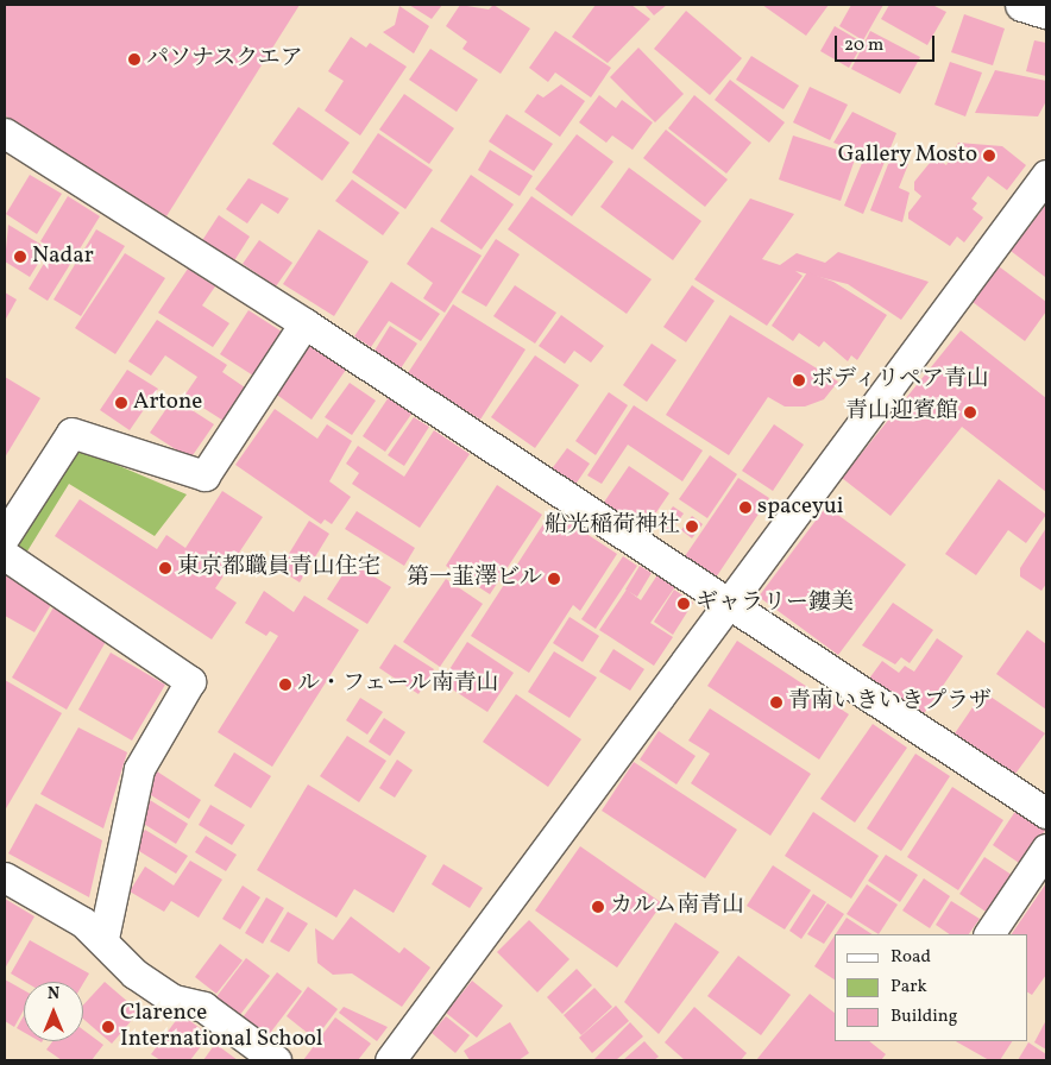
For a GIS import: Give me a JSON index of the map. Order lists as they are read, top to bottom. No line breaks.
{"places":["パソナスクエア","Gallery Mosto","Nadar","ボディリペア青山","Artone","青山迎賓館","spaceyui","船光稲荷神社","東京都職員青山住宅","第一韮澤ビル","ギャラリー鏤美","ル・フェール南青山","青南いきいきプラザ","カルム南青山","Clarence International School"],"legend":["Road","Park","Building"],"scale_bar":"20 m","north":"top"}
